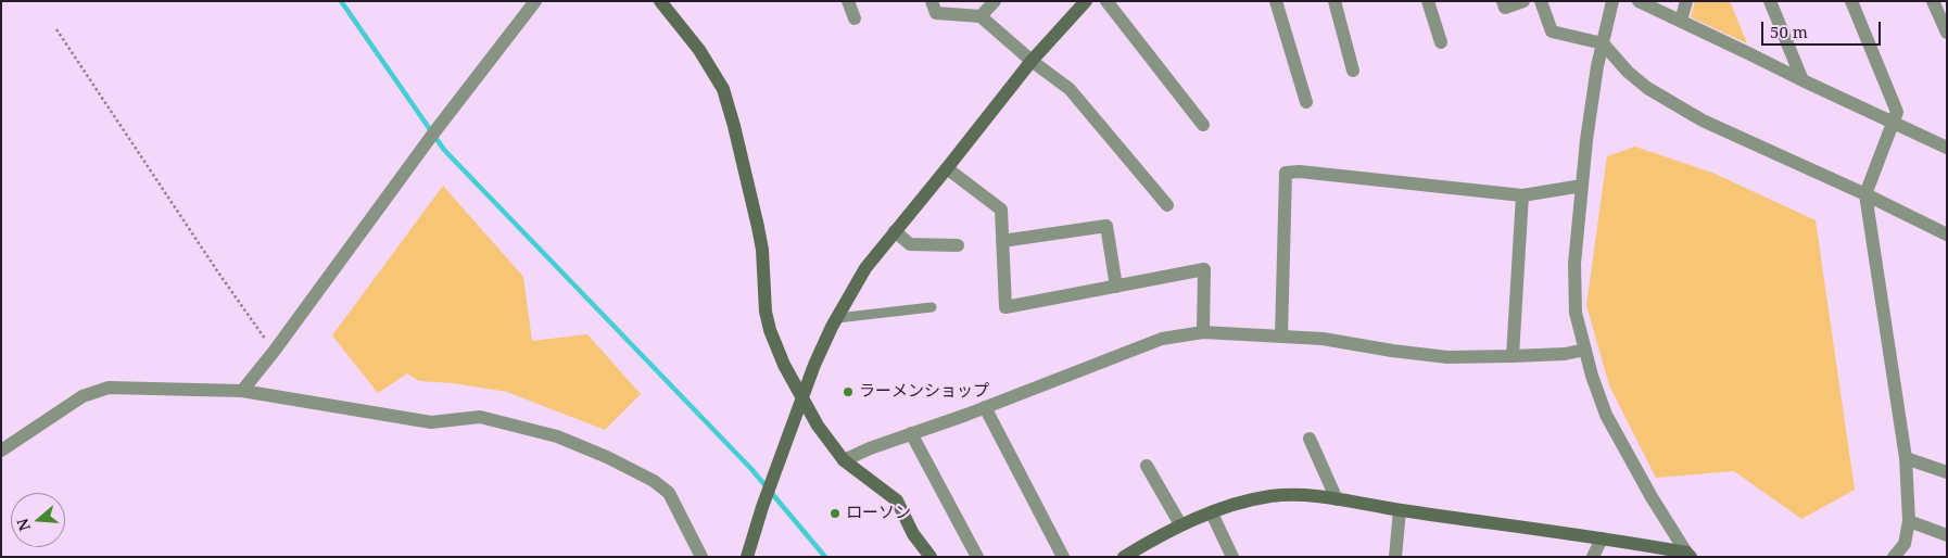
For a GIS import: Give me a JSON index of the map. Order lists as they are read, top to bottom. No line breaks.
{"places":["ラーメンショップ","ローソン"],"scale_bar":"50 m","north":"left"}
